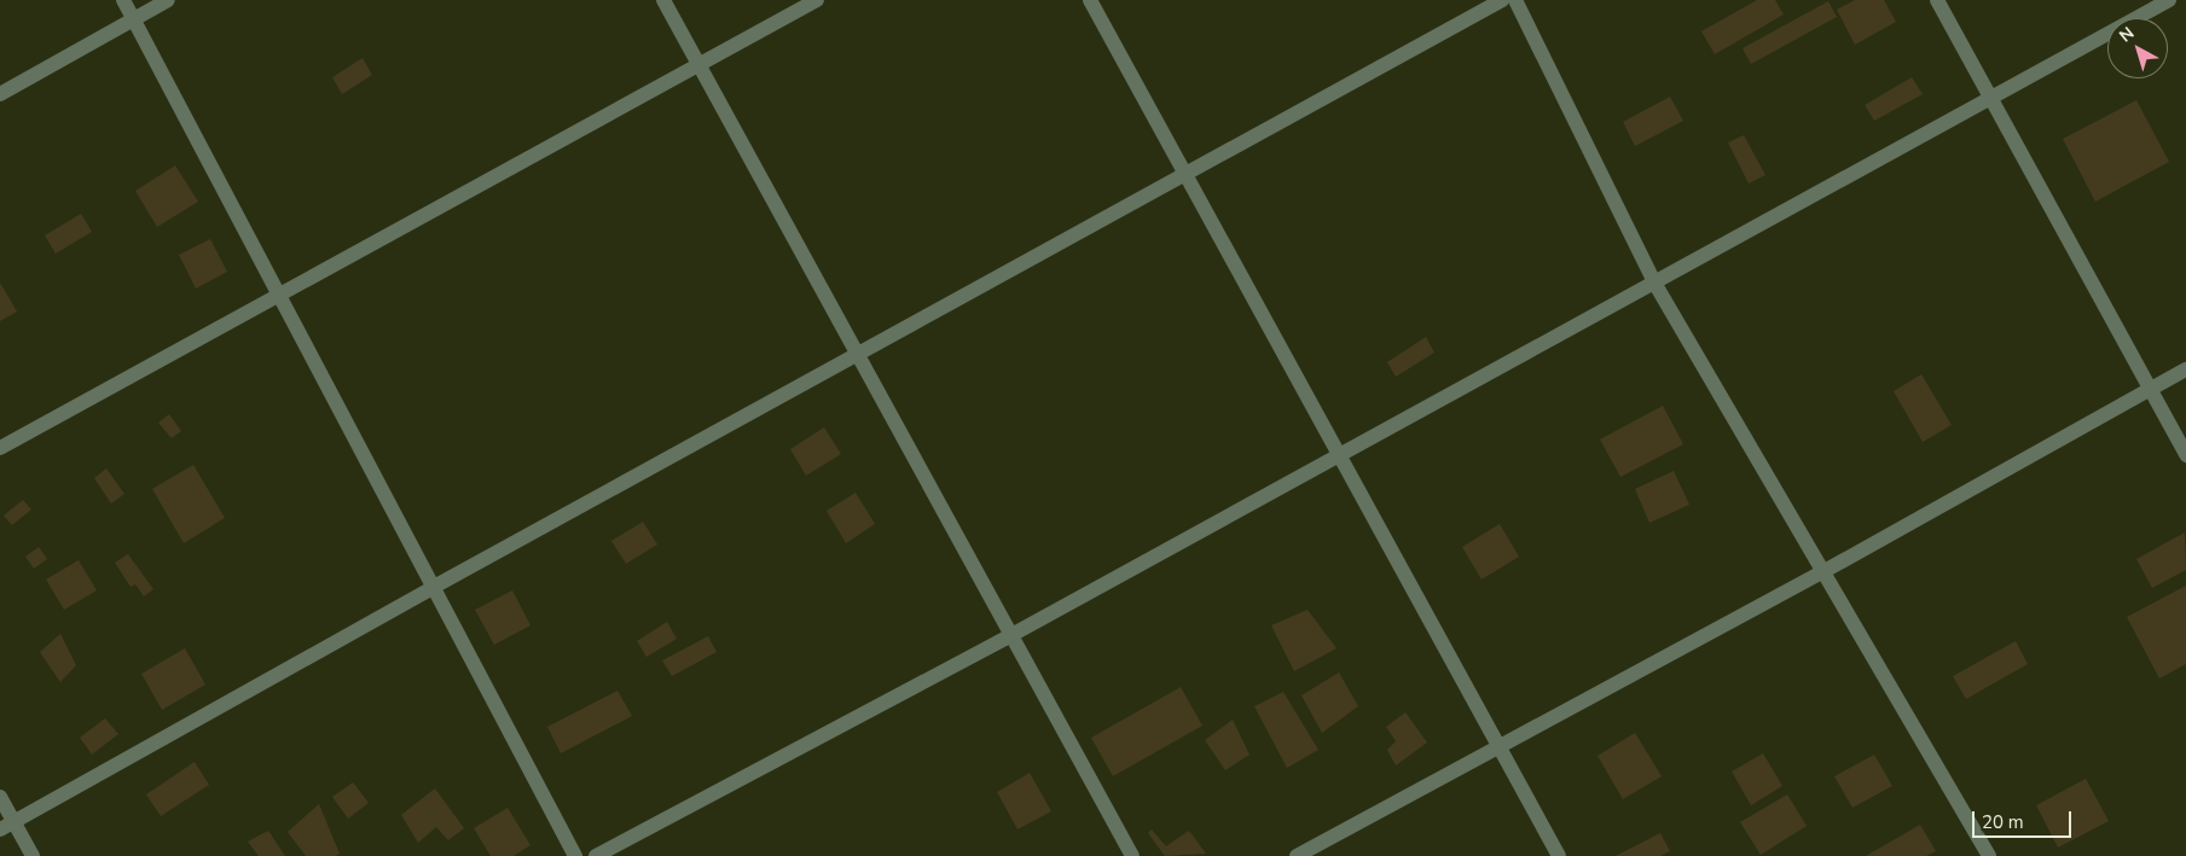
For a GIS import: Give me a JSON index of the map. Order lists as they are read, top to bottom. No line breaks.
{"scale_bar":"20 m","north":"top left"}
